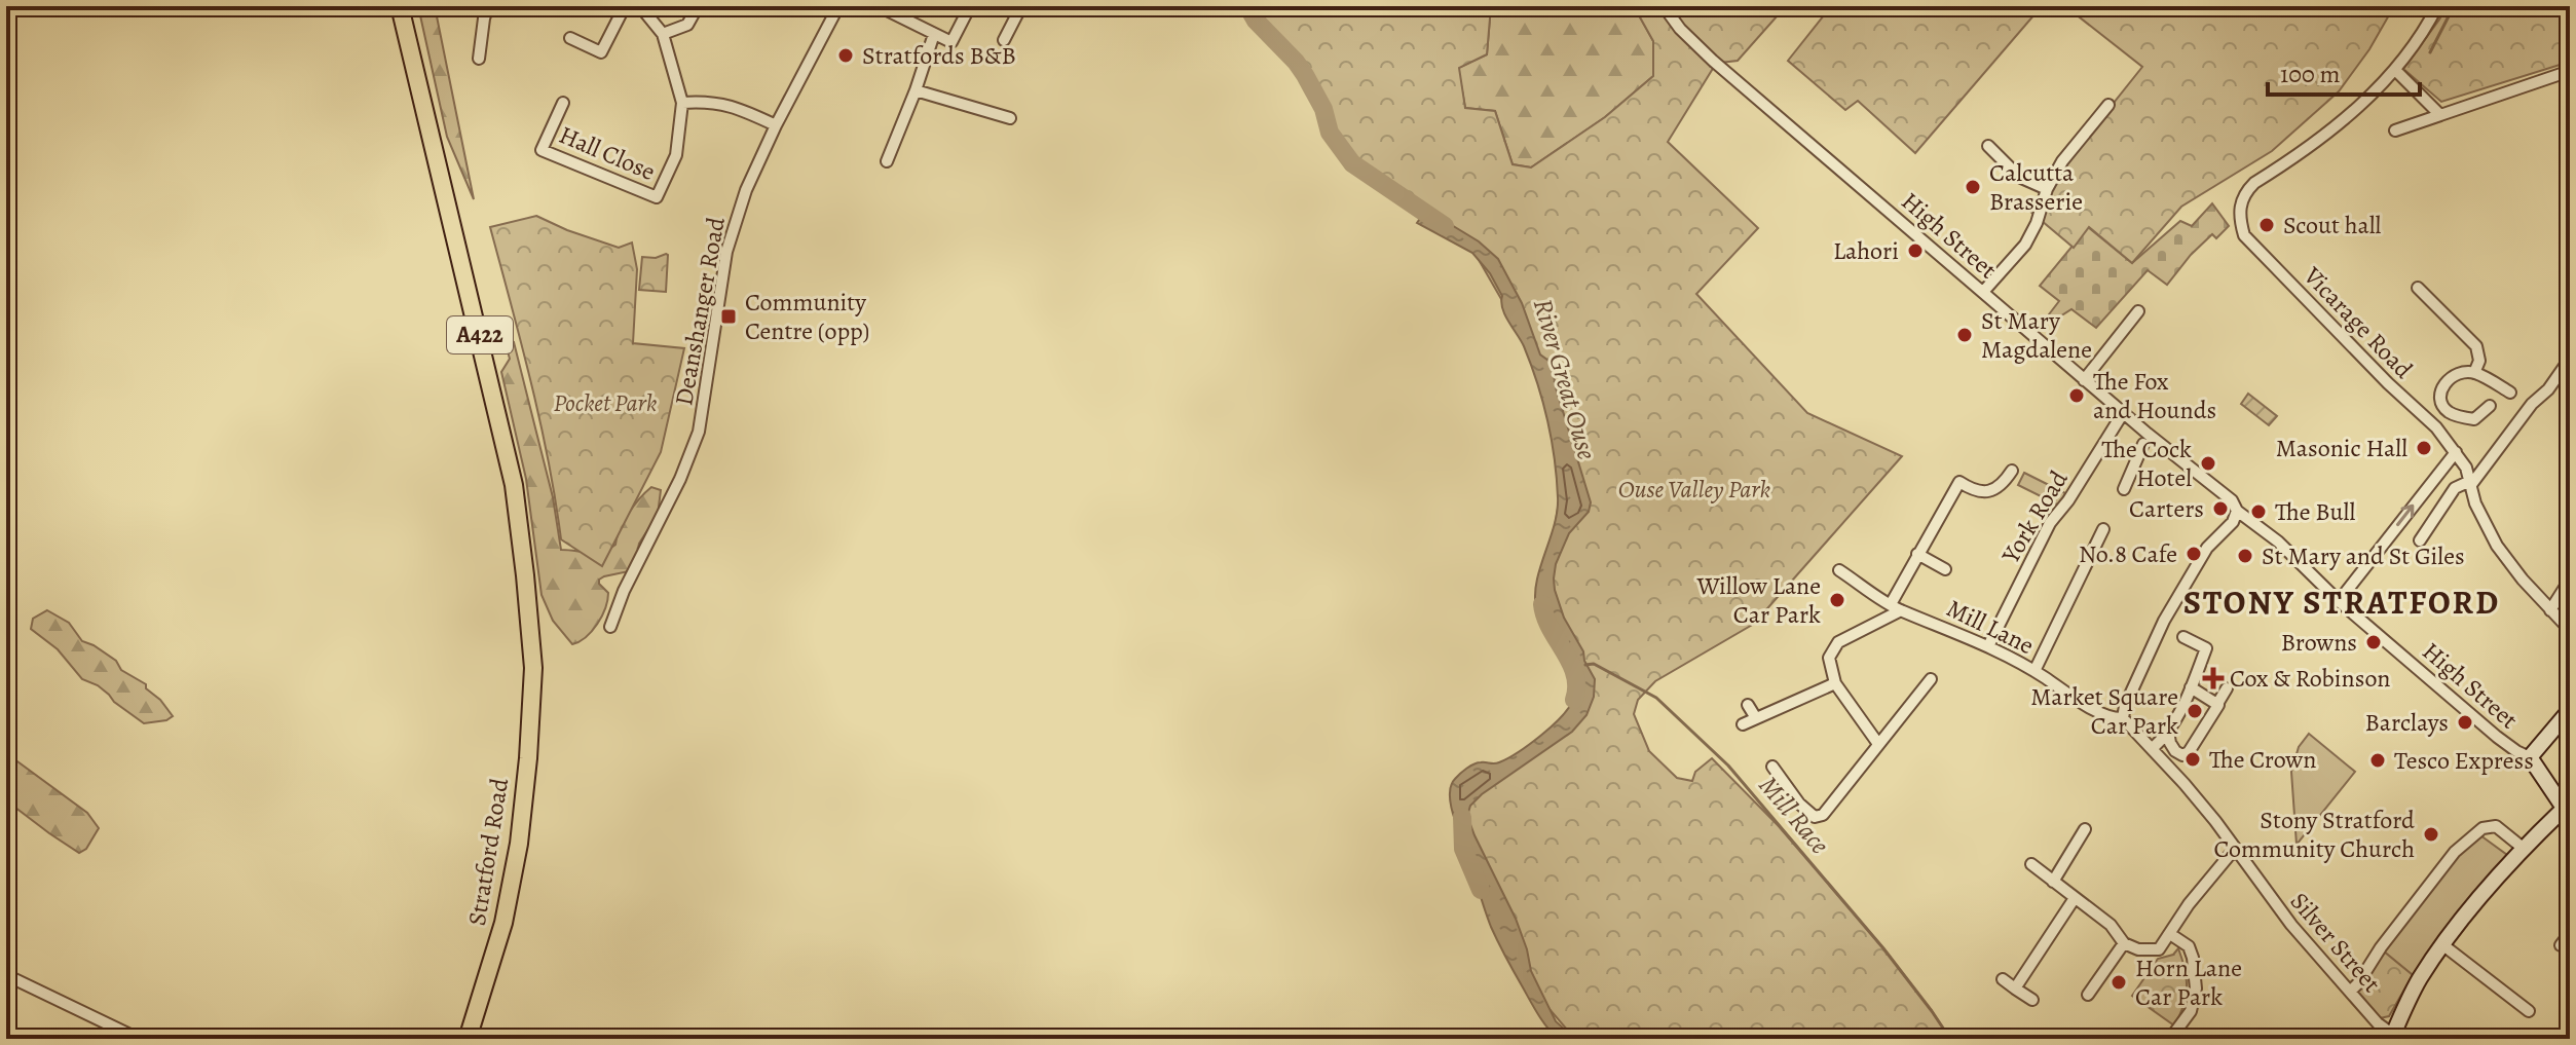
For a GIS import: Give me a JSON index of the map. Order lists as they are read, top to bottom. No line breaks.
{"streets":{"main road":["A422","Stratford Road"],"street":["Hall Close","High Street","Deanshanger Road","Vicarage Road","York Road","Mill Lane","Silver Street"]},"crossings":[["High Street","York Road"],["York Road","Mill Lane"],["Mill Lane","Silver Street"]],"districts":["STONY STRATFORD"],"water":["River Great Ouse","Mill Race"],"parks":["Pocket Park","Ouse Valley Park"],"places":{"other":["Stratfords B&B","Calcutta Brasserie","Scout hall","Lahori","St Mary Magdalene","The Fox and Hounds","Masonic Hall","The Cock Hotel","Carters","The Bull","No.8 Cafe","St Mary and St Giles","Willow Lane Car Park","Browns","Market Square Car Park","Barclays","The Crown","Tesco Express","Stony Stratford Community Church","Horn Lane Car Park"],"transit":["Community Centre (opp)"],"health":["Cox & Robinson"]},"scale_bar":"100 m"}
